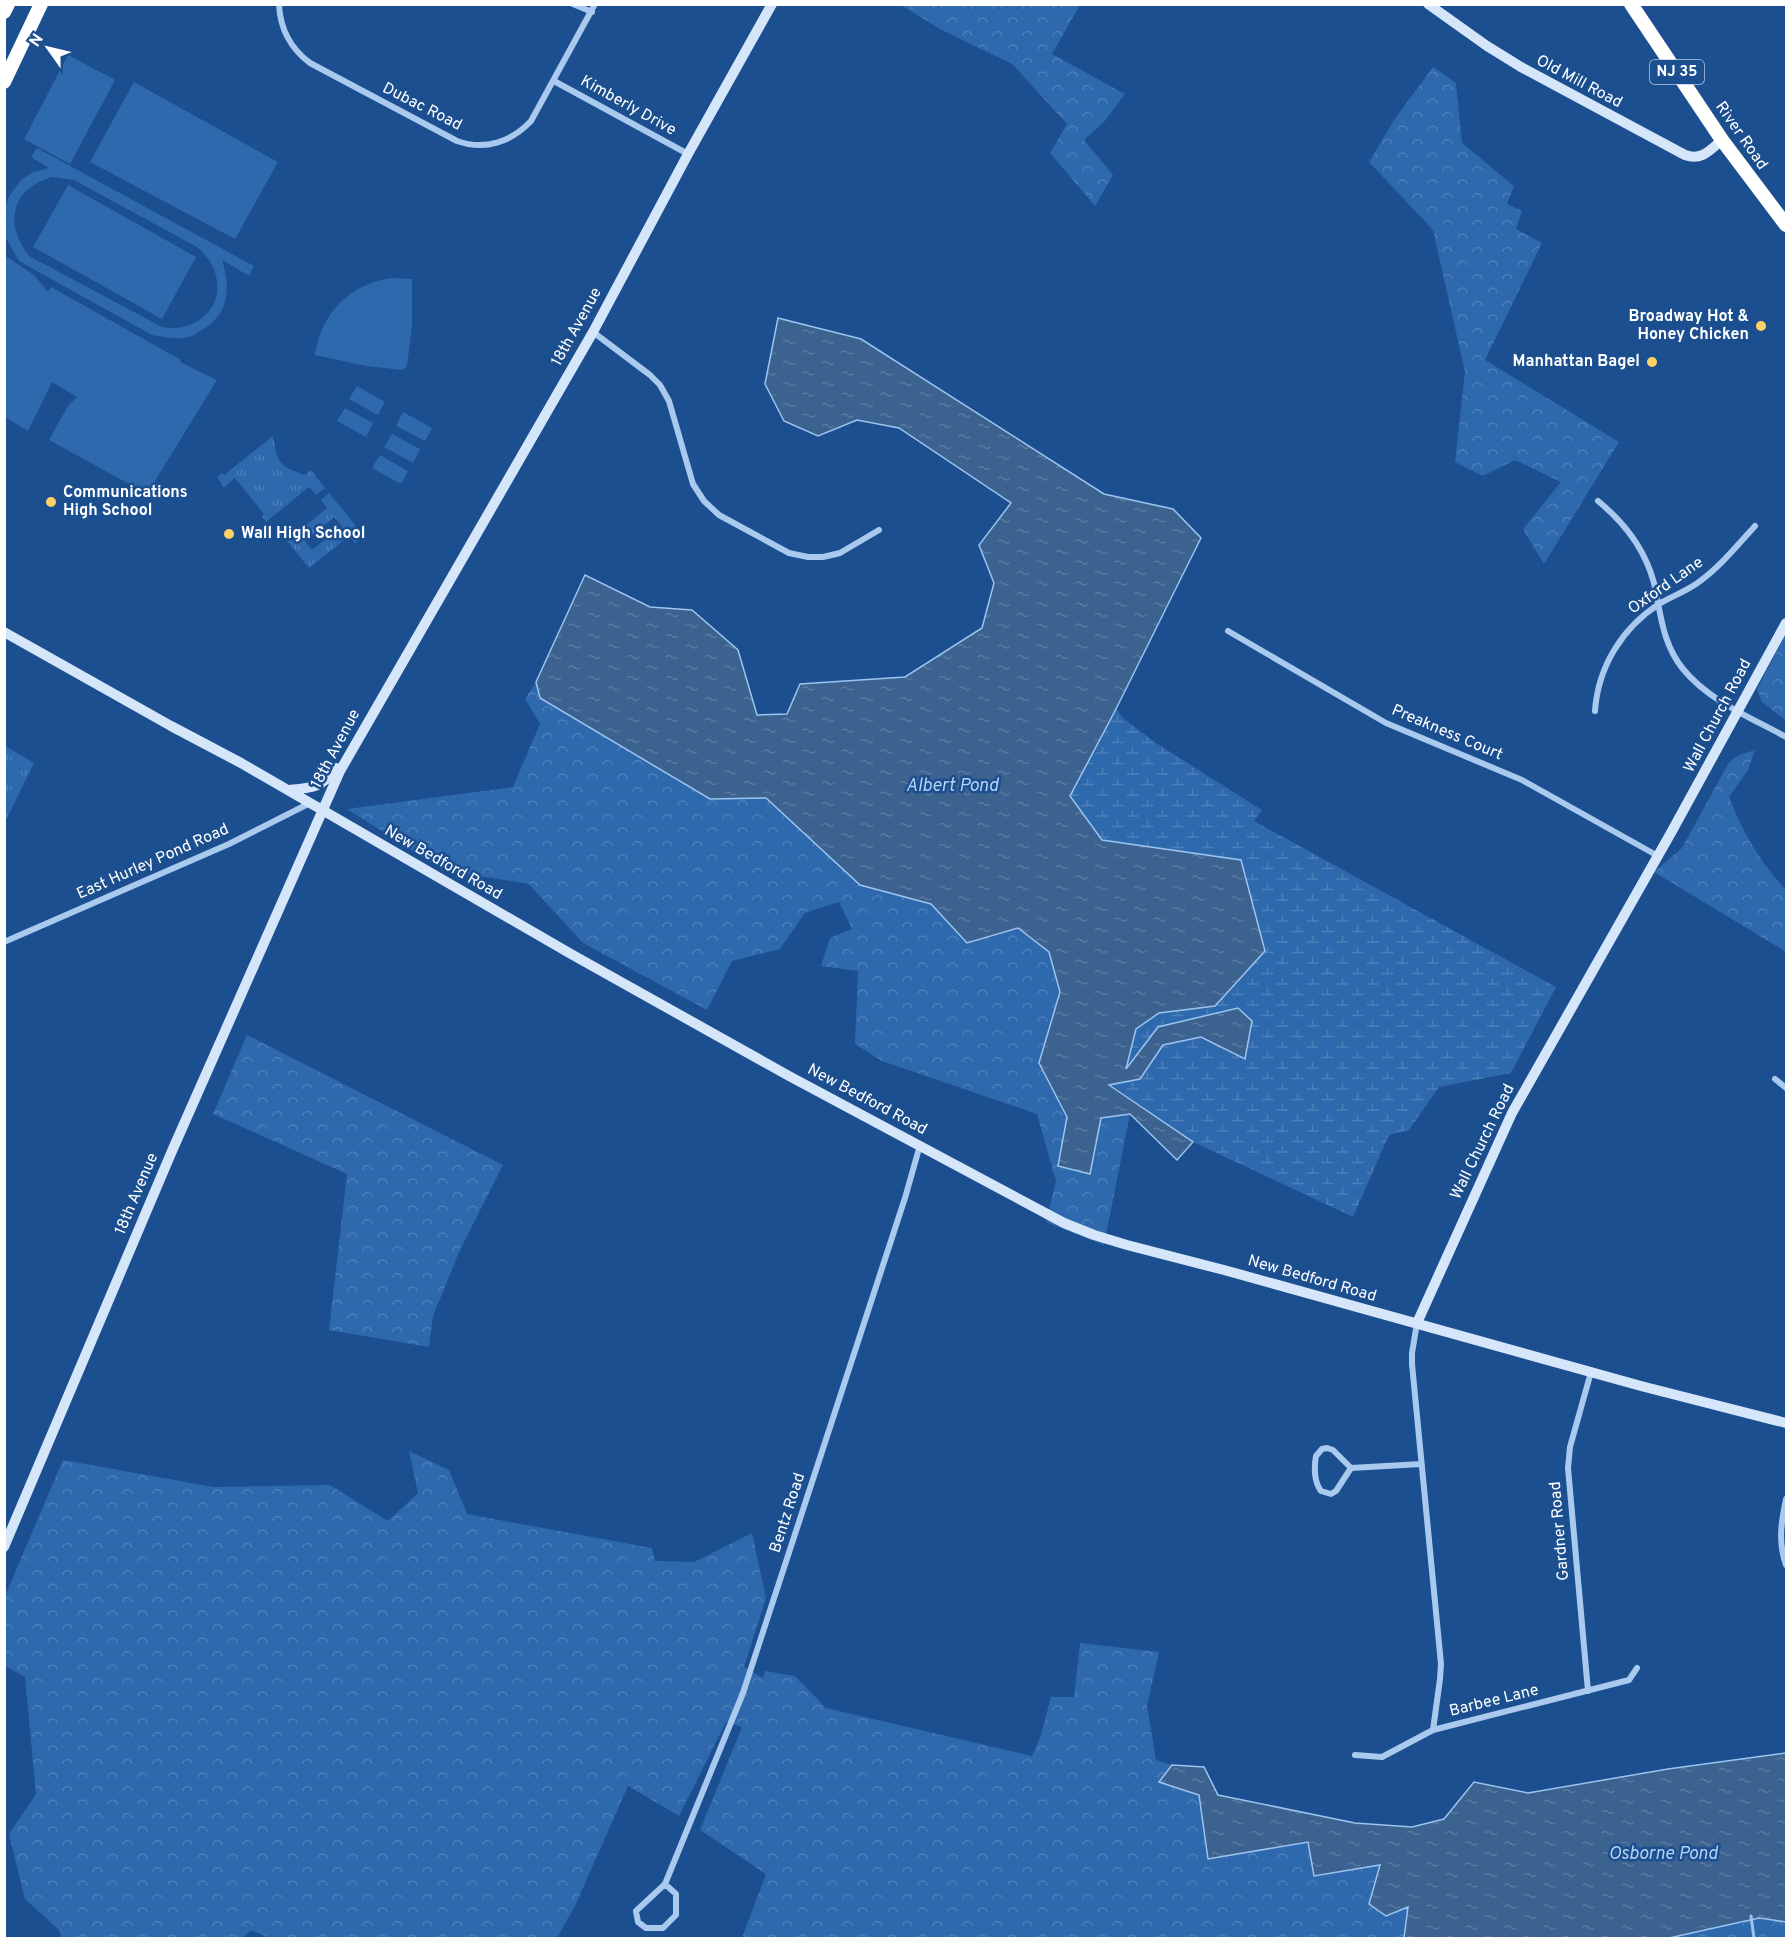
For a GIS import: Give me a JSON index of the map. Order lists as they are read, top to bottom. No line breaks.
{"streets":{"highway":["NJ 35","River Road"],"street":["Old Mill Road","Kimberly Drive","Dubac Road","18th Avenue","Oxford Lane","Wall Church Road","Preakness Court","East Hurley Pond Road","New Bedford Road","Bentz Road","Gardner Road","Barbee Lane"]},"crossings":[["Old Mill Road","River Road"],["Kimberly Drive","Dubac Road"],["Kimberly Drive","18th Avenue"],["18th Avenue","New Bedford Road"],["Wall Church Road","Preakness Court"],["Wall Church Road","New Bedford Road"],["Wall Church Road","Barbee Lane"],["East Hurley Pond Road","New Bedford Road"],["New Bedford Road","Bentz Road"],["New Bedford Road","Gardner Road"],["Gardner Road","Barbee Lane"]],"water":["Albert Pond","Osborne Pond"],"places":["Broadway Hot & Honey Chicken","Manhattan Bagel","Communications High School","Wall High School"],"north":"top left"}
